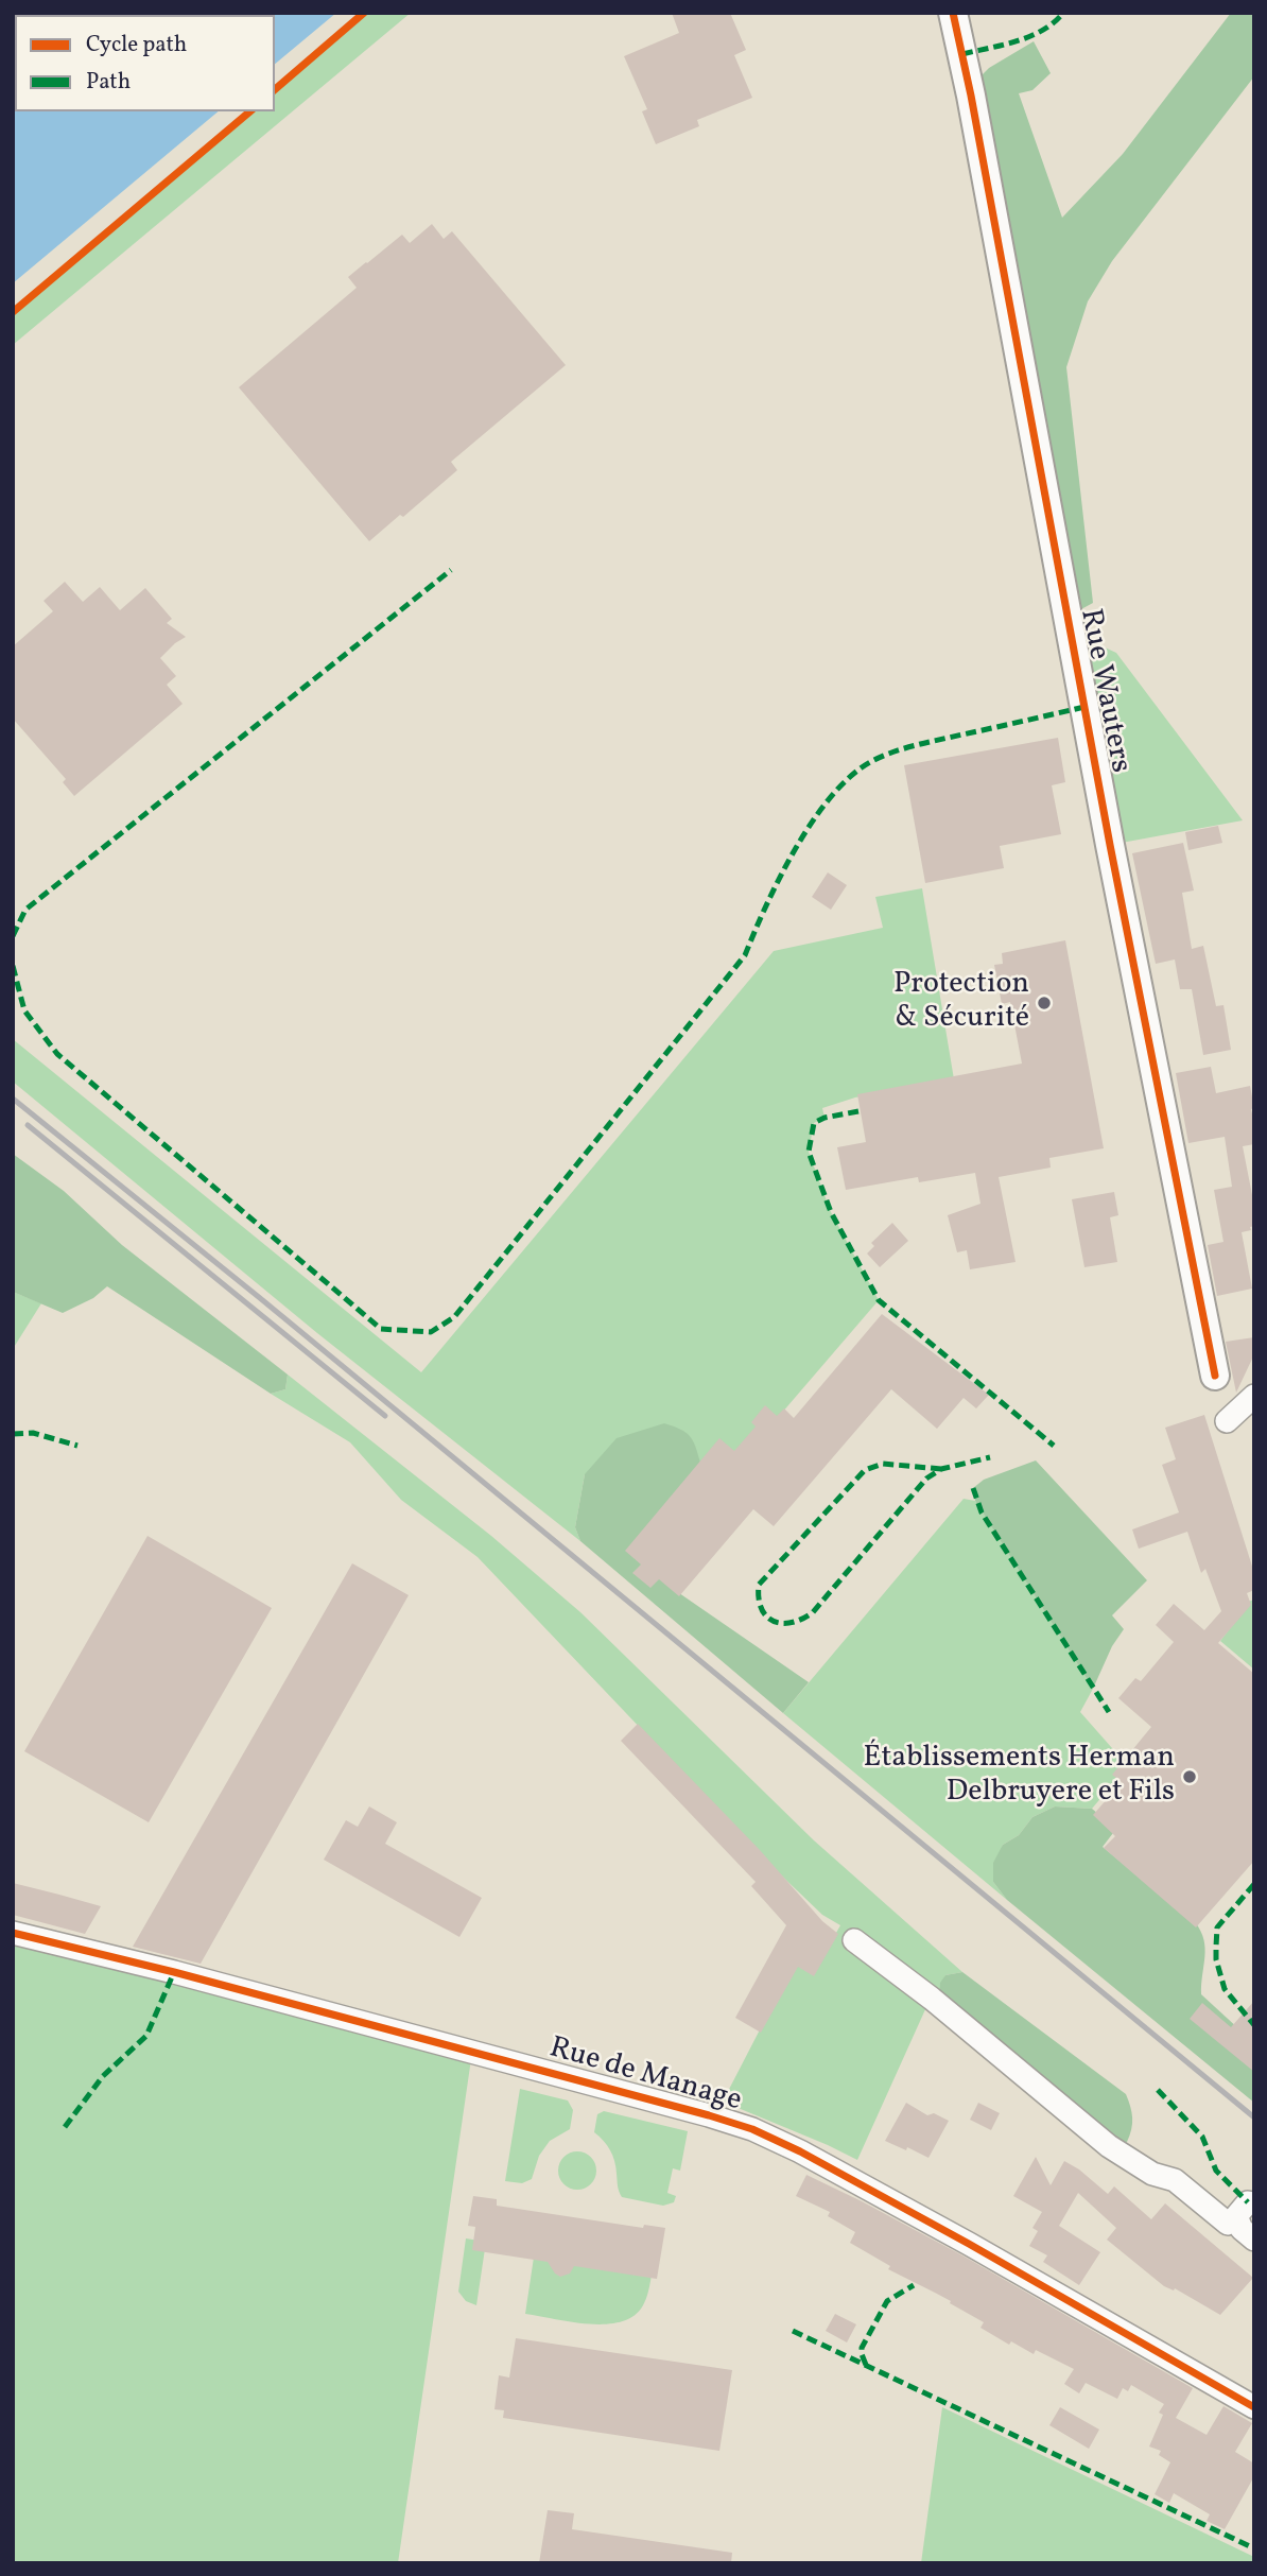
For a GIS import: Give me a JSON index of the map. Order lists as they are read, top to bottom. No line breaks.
{"streets":{"street":["Rue Wauters","Rue de Manage"]},"places":["Protection & Sécurité","Établissements Herman Delbruyere et Fils"],"legend":["Cycle path","Path"]}
